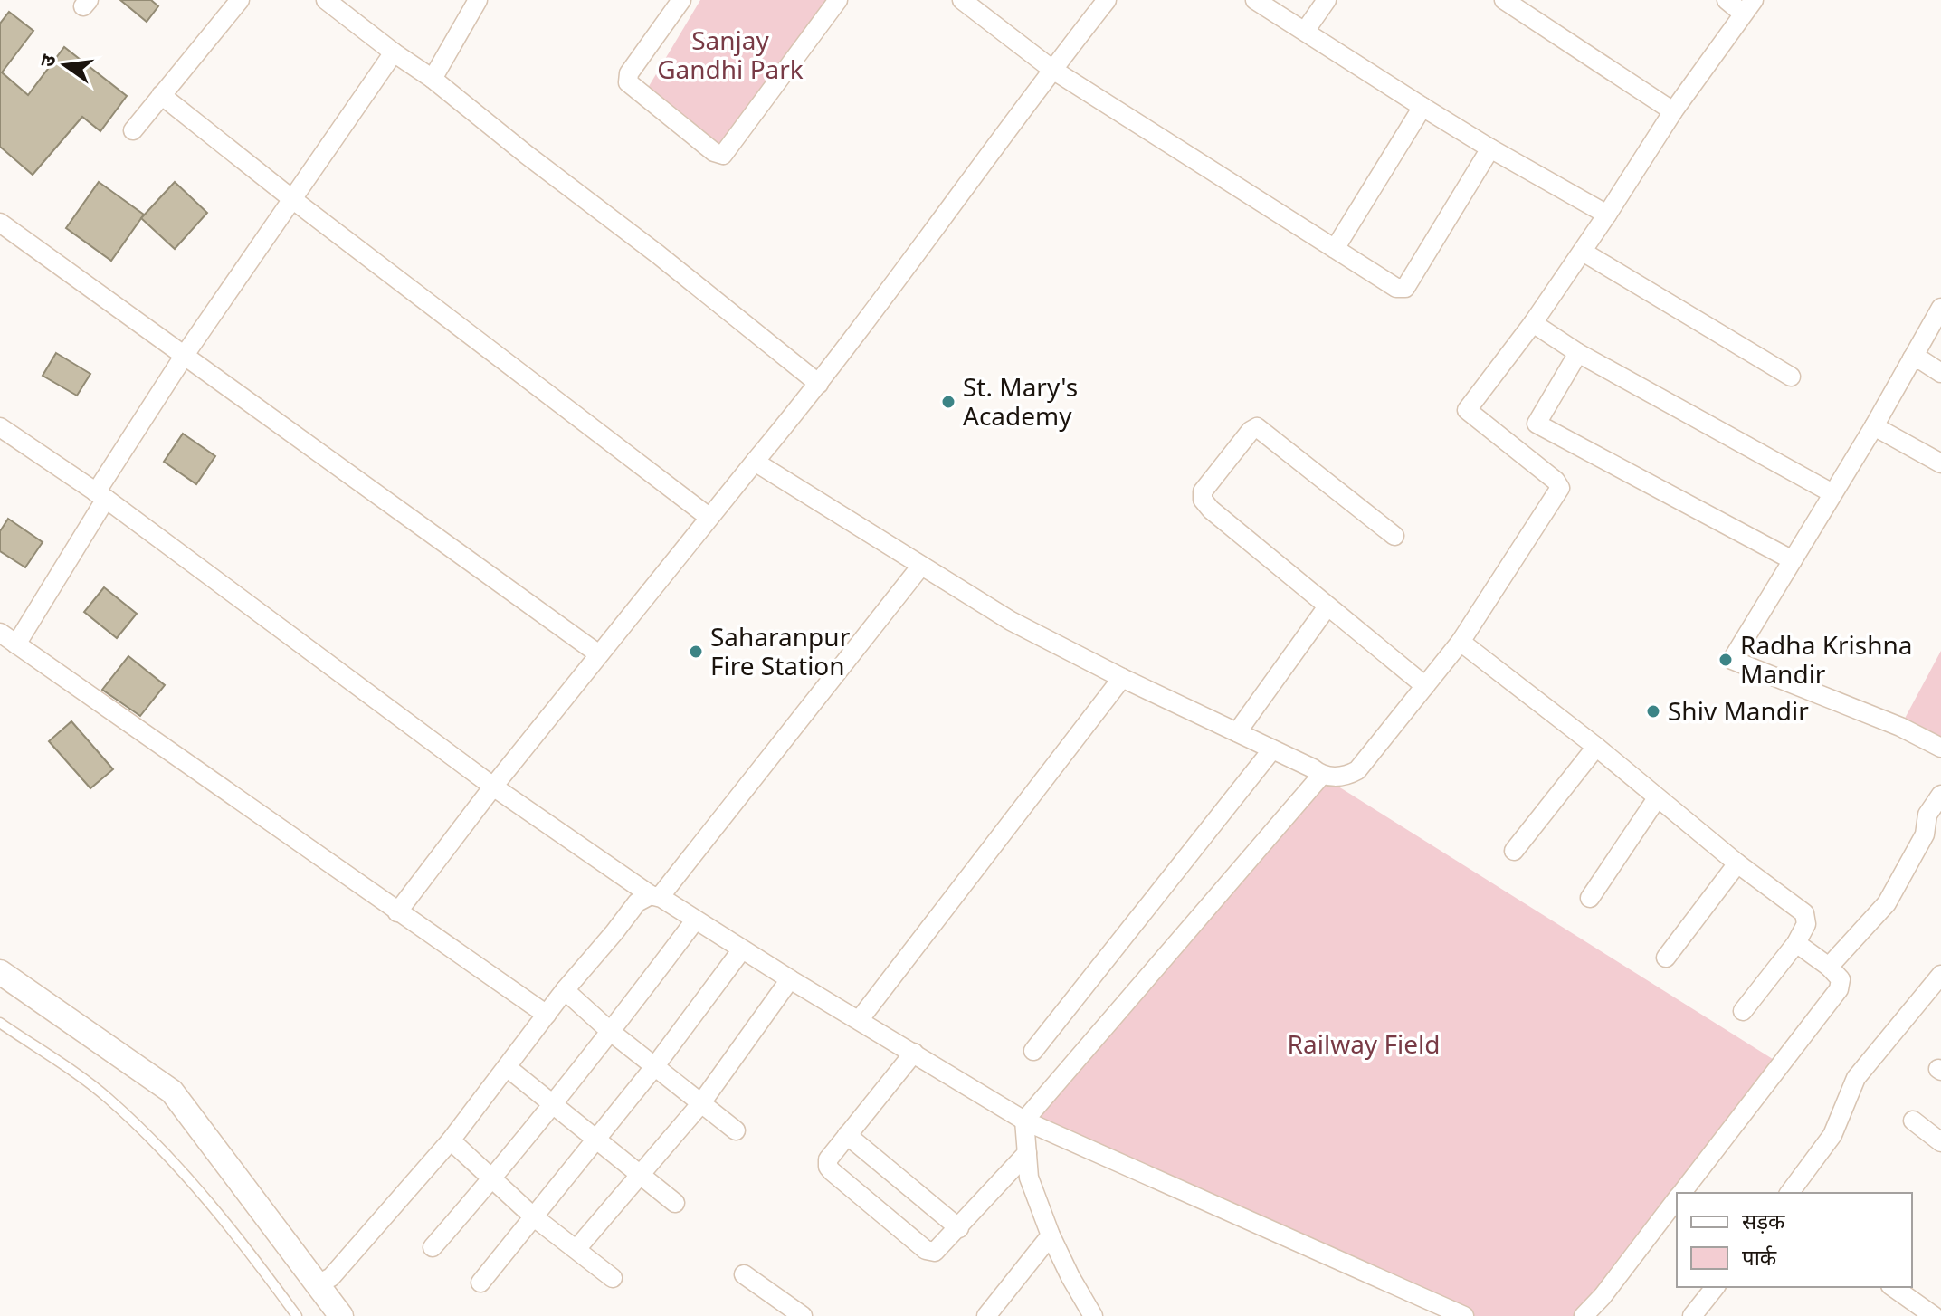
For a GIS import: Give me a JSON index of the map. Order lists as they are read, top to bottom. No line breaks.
{"parks":["Sanjay Gandhi Park","Railway Field"],"places":["St. Mary's Academy","Saharanpur Fire Station","Radha Krishna Mandir","Shiv Mandir"],"legend":["सड़क","पार्क"],"north":"left"}
